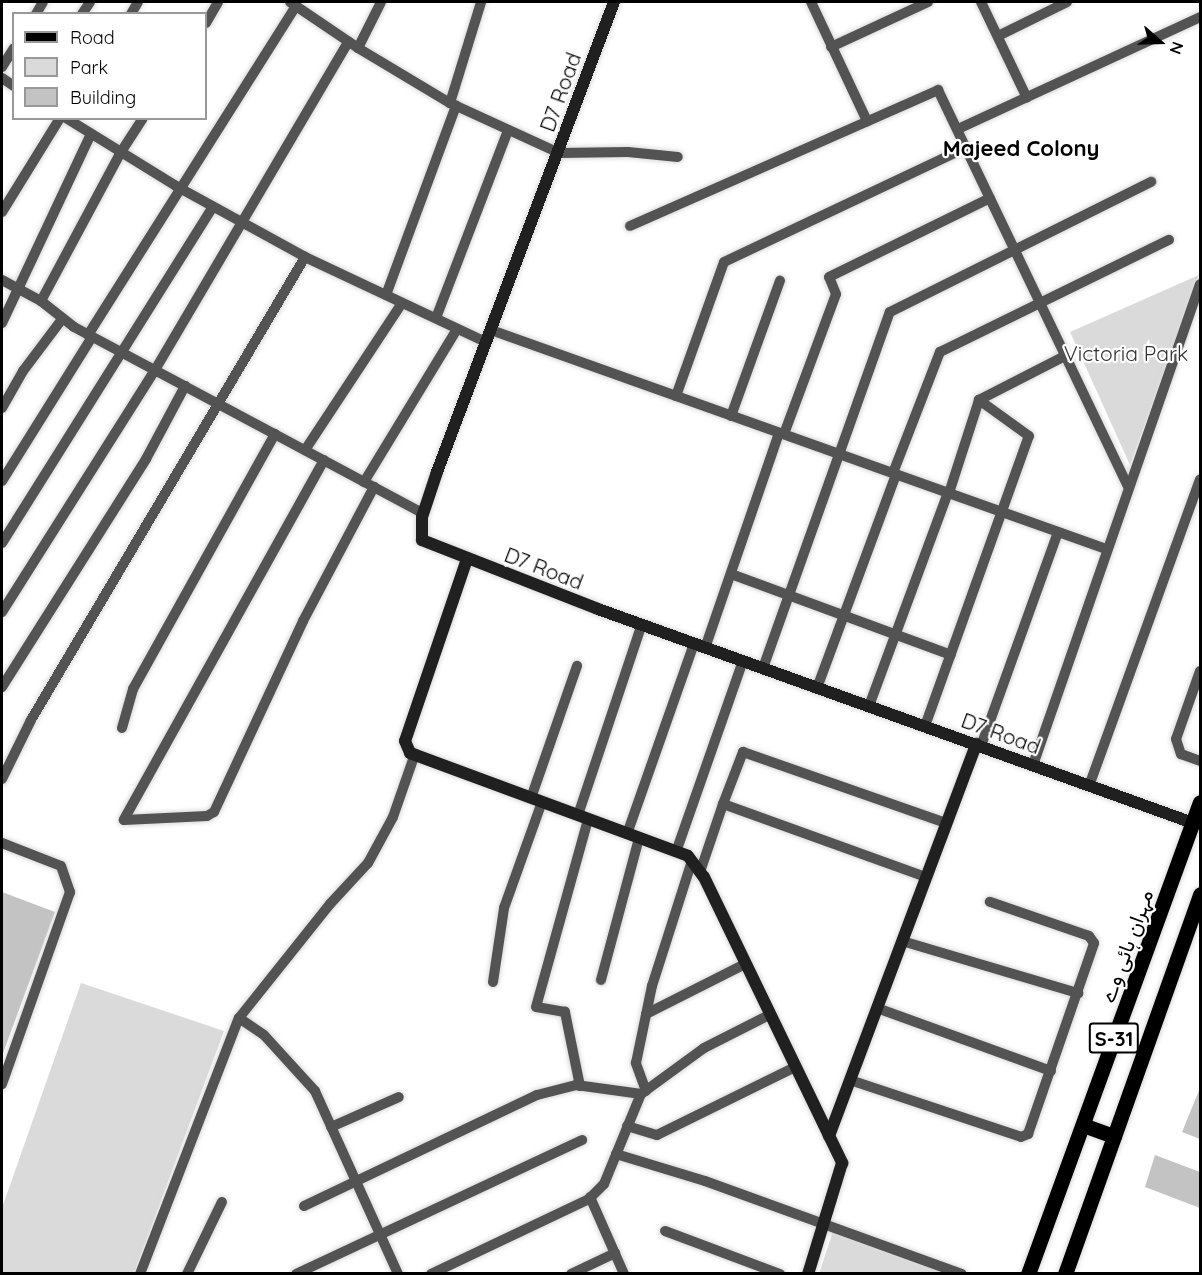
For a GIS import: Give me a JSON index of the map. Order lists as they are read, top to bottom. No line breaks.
{"streets":{"main road":["مہران ہائی وے","S-31"],"street":["D7 Road"]},"crossings":[["D7 Road","مہران ہائی وے"]],"districts":["Majeed Colony"],"parks":["Victoria Park"],"legend":["Road","Park","Building"],"north":"right"}
